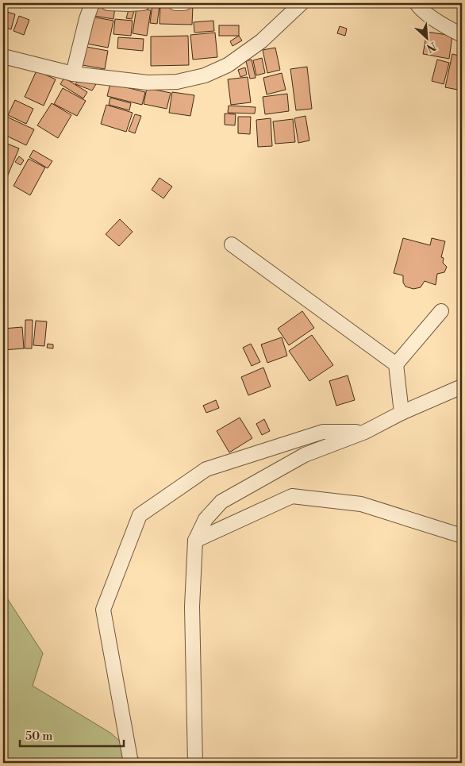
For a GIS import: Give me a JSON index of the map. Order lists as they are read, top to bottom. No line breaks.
{"scale_bar":"50 m","north":"bottom right"}
